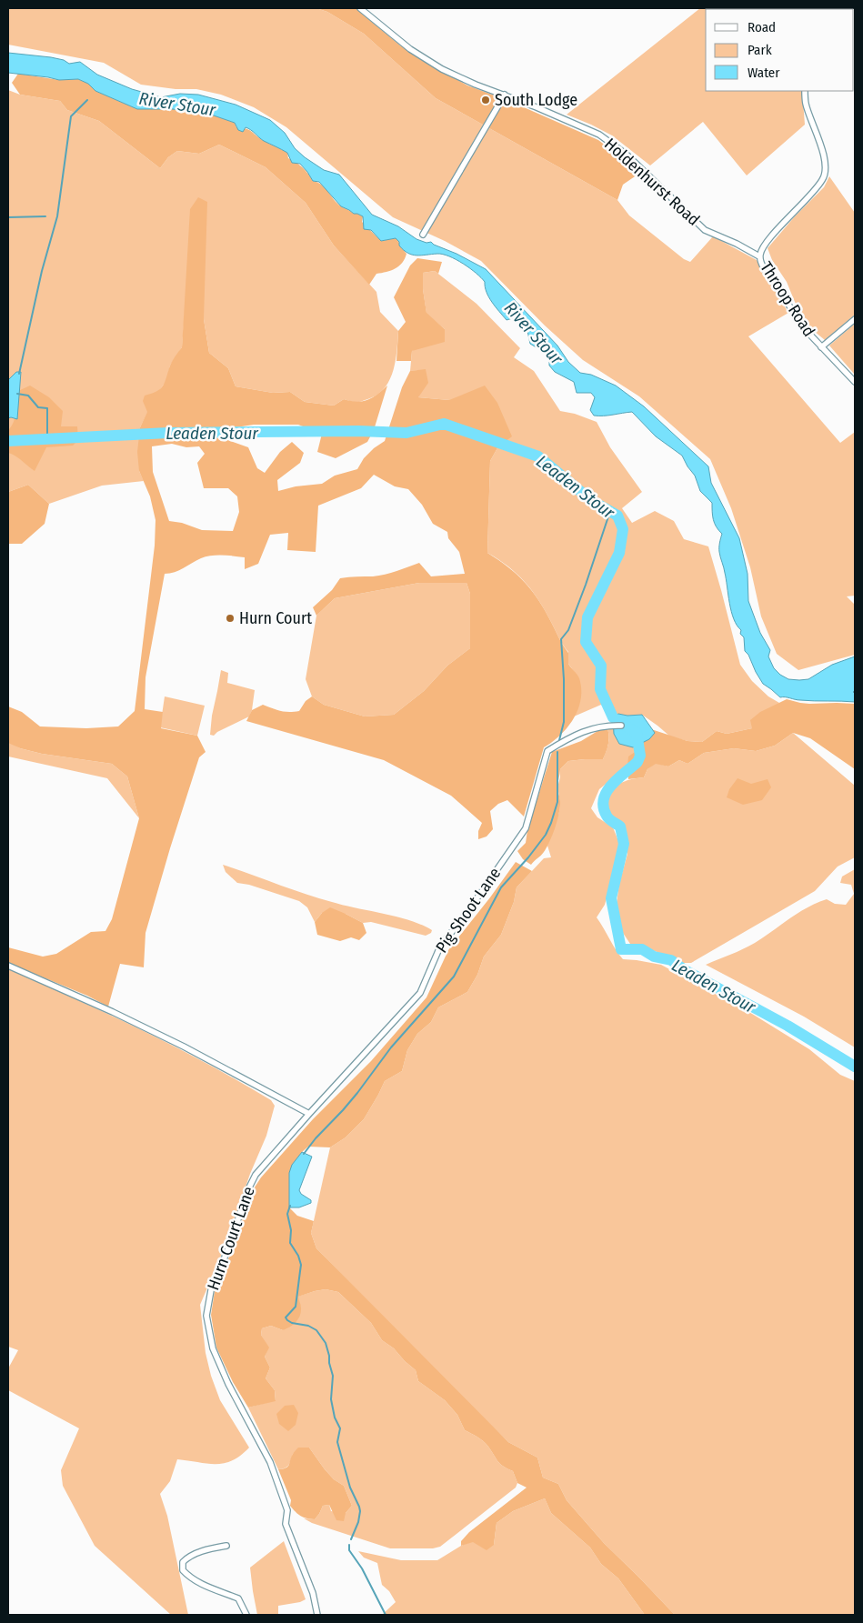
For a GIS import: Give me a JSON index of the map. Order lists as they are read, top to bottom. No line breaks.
{"streets":{"street":["Holdenhurst Road","Throop Road","Pig Shoot Lane","Hurn Court Lane"]},"crossings":[["Holdenhurst Road","Throop Road"],["Pig Shoot Lane","Hurn Court Lane"]],"water":["River Stour","Leaden Stour"],"places":["South Lodge","Hurn Court"],"legend":["Road","Park","Water"]}
